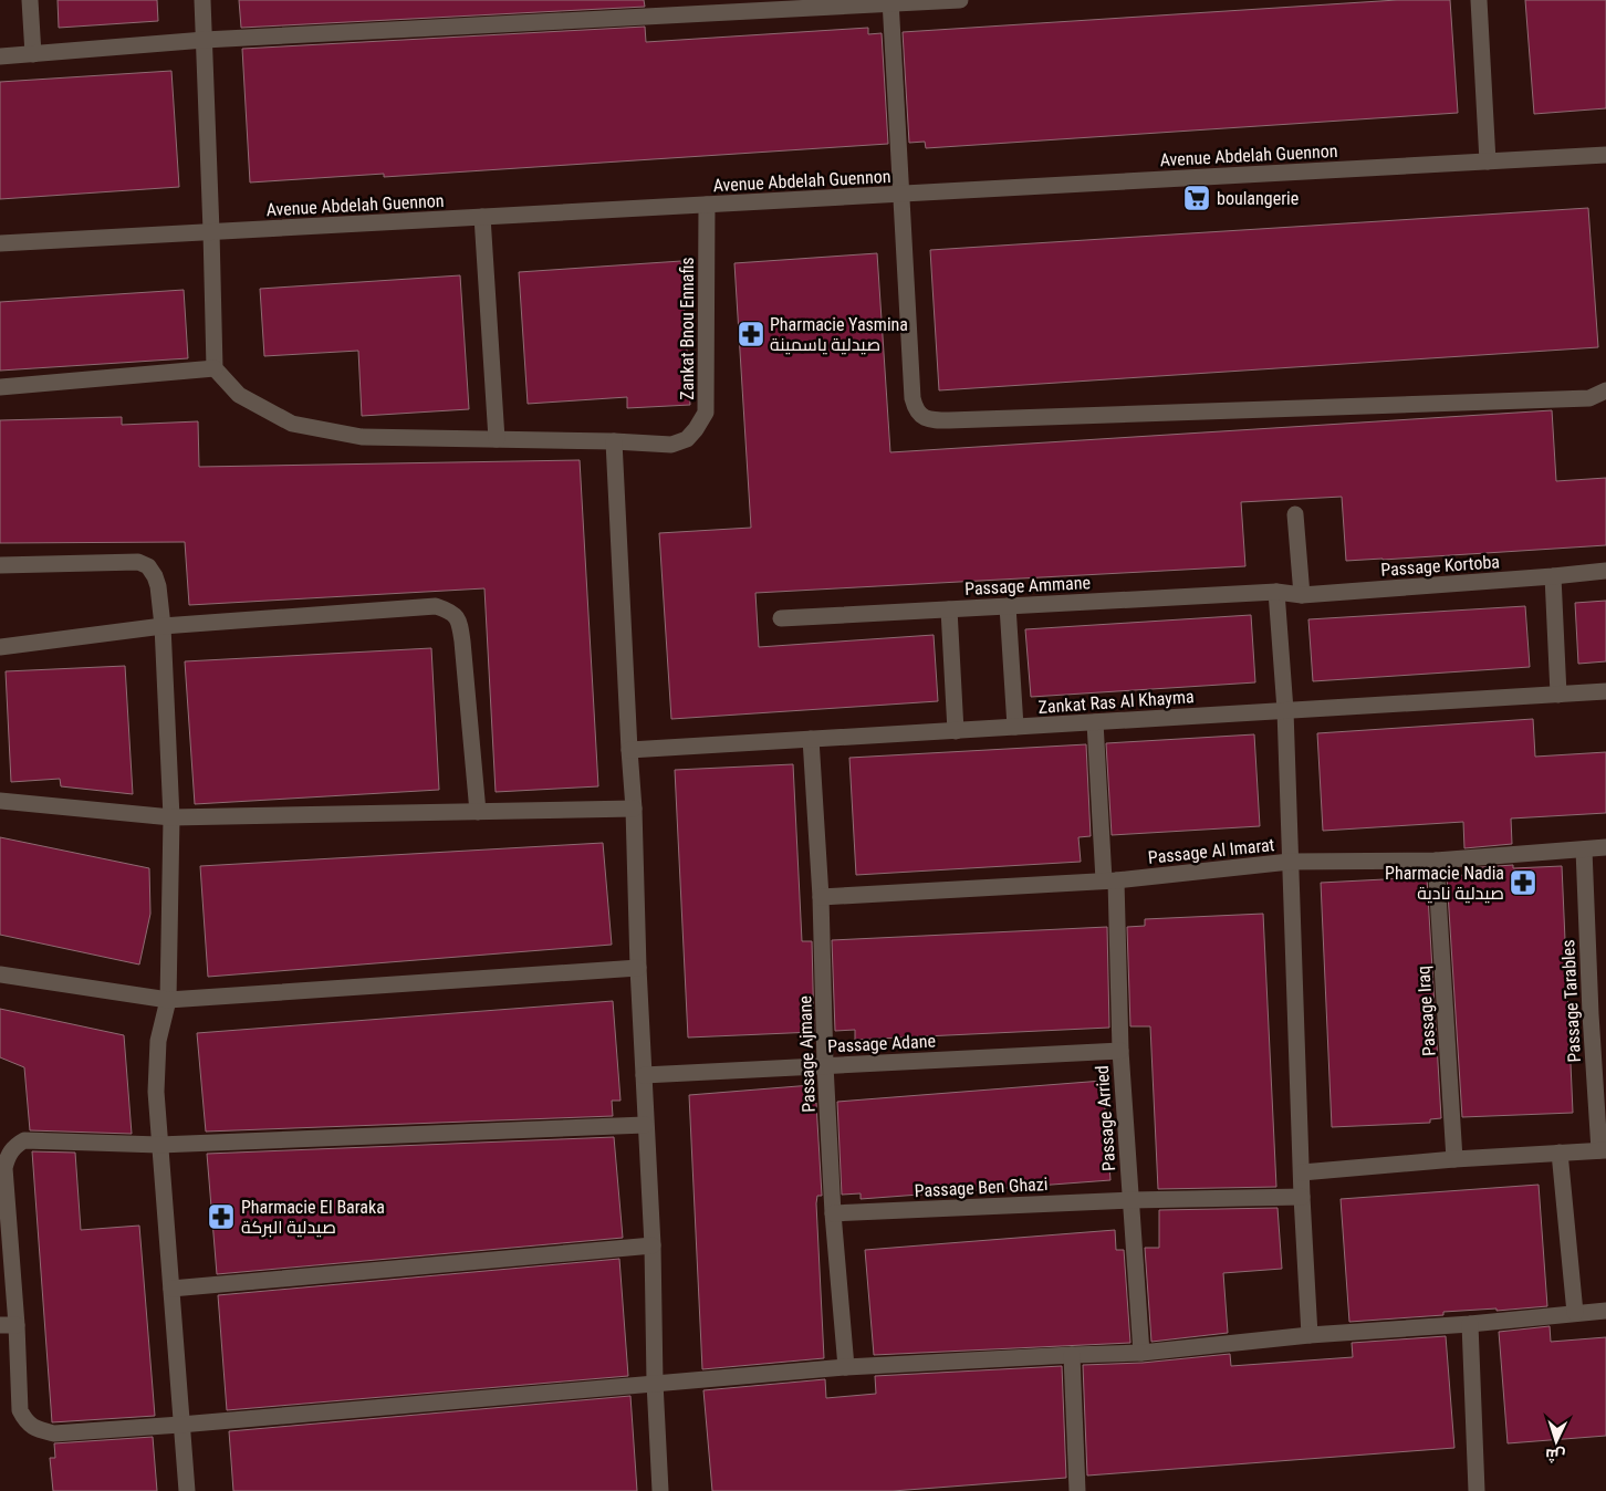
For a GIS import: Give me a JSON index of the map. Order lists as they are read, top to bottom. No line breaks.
{"streets":{"street":["Avenue Abdelah Guennon","Zankat Bnou Ennafis","Passage Kortoba","Passage Ammane","Zankat Ras Al Khayma","Passage Al Imarat","Passage Tarables","Passage Iraq","Passage Adane","Passage Ajmane","Passage Arried","Passage Ben Ghazi"]},"crossings":[["Avenue Abdelah Guennon","Zankat Bnou Ennafis"],["Passage Kortoba","Passage Ammane"],["Zankat Ras Al Khayma","Passage Ajmane"],["Zankat Ras Al Khayma","Passage Arried"],["Passage Al Imarat","Passage Tarables"],["Passage Al Imarat","Passage Iraq"],["Passage Al Imarat","Passage Ajmane"],["Passage Al Imarat","Passage Arried"],["Passage Adane","Passage Ajmane"],["Passage Adane","Passage Arried"],["Passage Ajmane","Passage Ben Ghazi"],["Passage Arried","Passage Ben Ghazi"]],"places":{"supermarket":["boulangerie"],"pharmacy":["Pharmacie Yasmina صيدلية ياسمينة","Pharmacie Nadia صيدلية نادية","Pharmacie El Baraka صيدلية البركة"]},"north":"bottom"}
